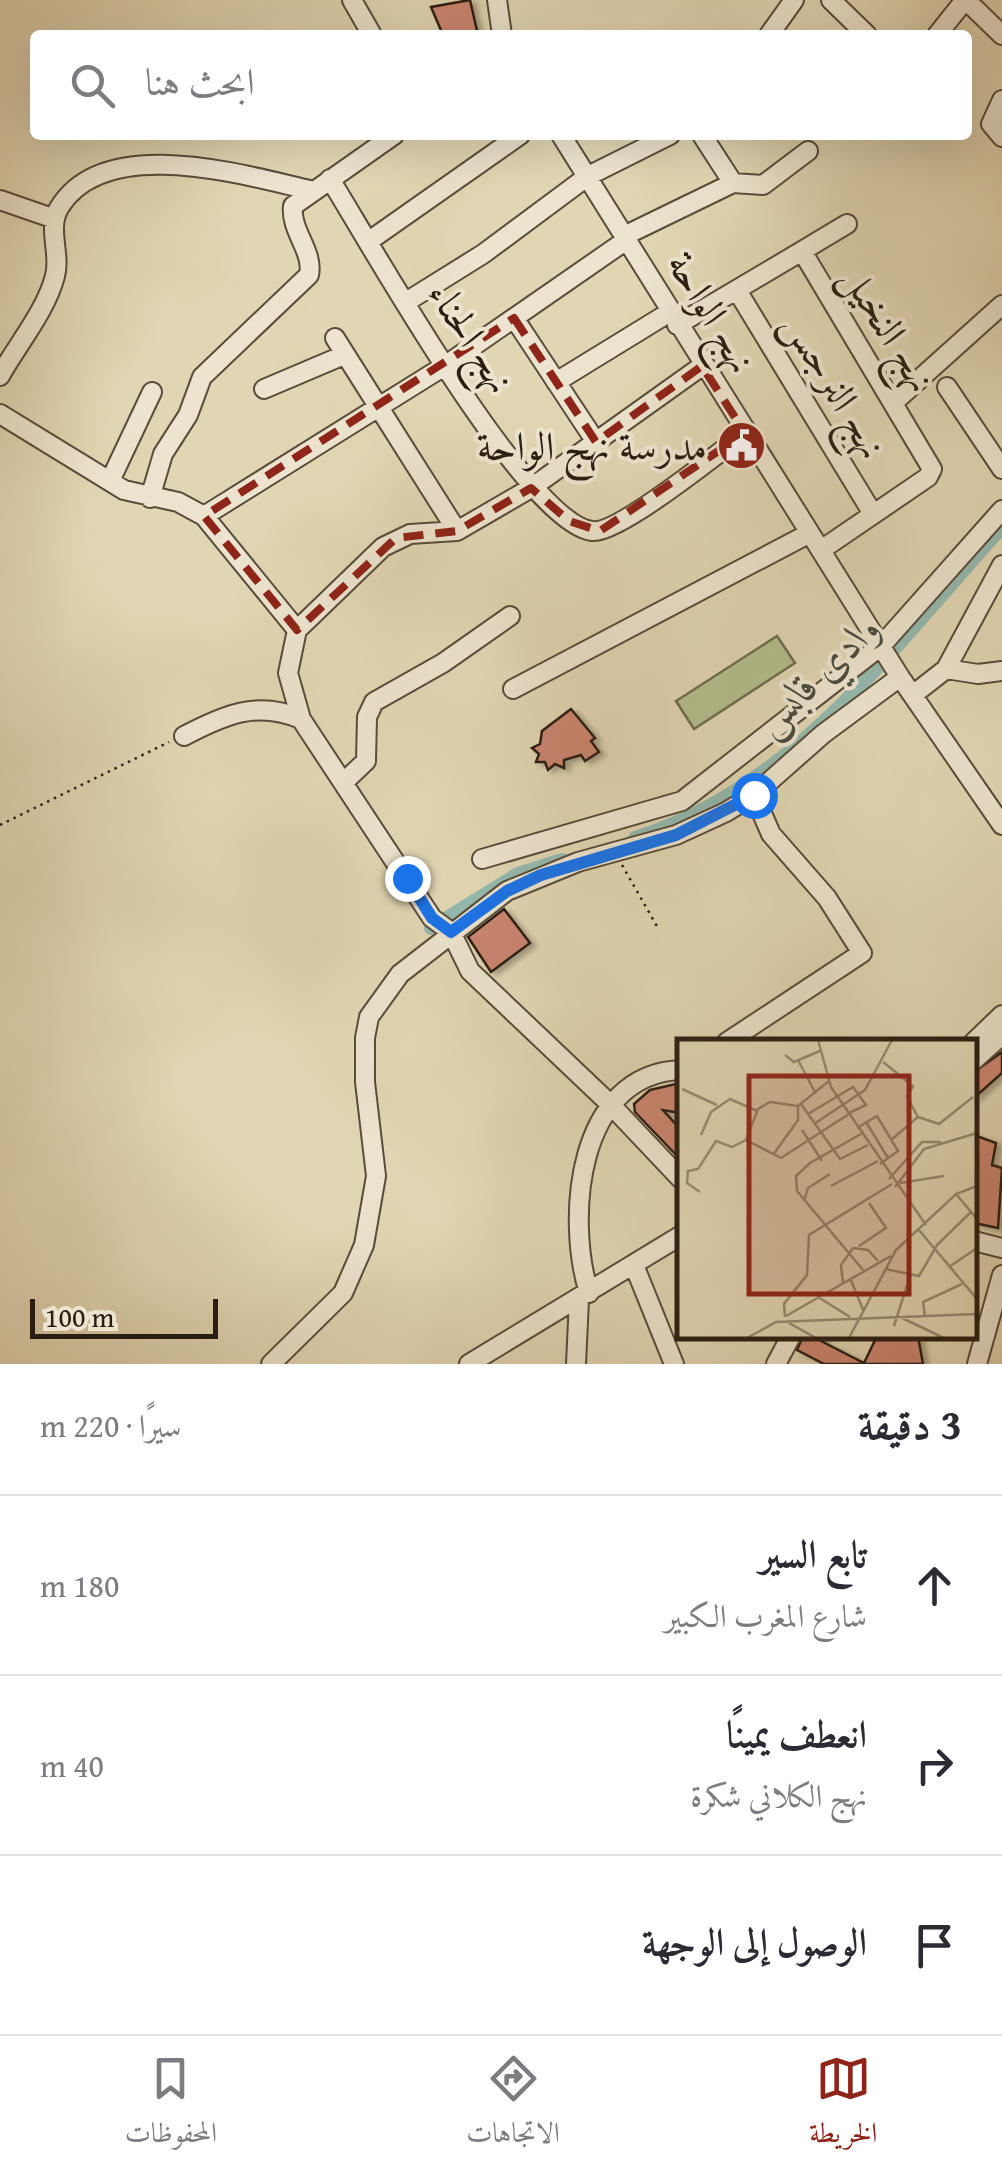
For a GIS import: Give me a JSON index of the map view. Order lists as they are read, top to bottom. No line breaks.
{"streets":{"street":["نهج الواحة","نهج النخيل","نهج الحناء","نهج النرجس"]},"crossings":[["نهج الواحة","نهج النخيل"],["نهج الواحة","نهج الحناء"],["نهج النخيل","نهج النرجس"]],"water":["وادي قابس"],"places":{"public building":["مدرسة نهج الواحة"]},"scale_bar":"100 m","page":{"search":"ابحث هنا","scale":"100 m","heading":["3 دقيقة","سيرًا · 220 m"],"list":[["تابع السير","شارع المغرب الكبير","180 m"],["انعطف يمينًا","نهج الكلاني شكرة","40 m"],"الوصول إلى الوجهة"],"nav":["الخريطة","الاتجاهات","المحفوظات"]}}
